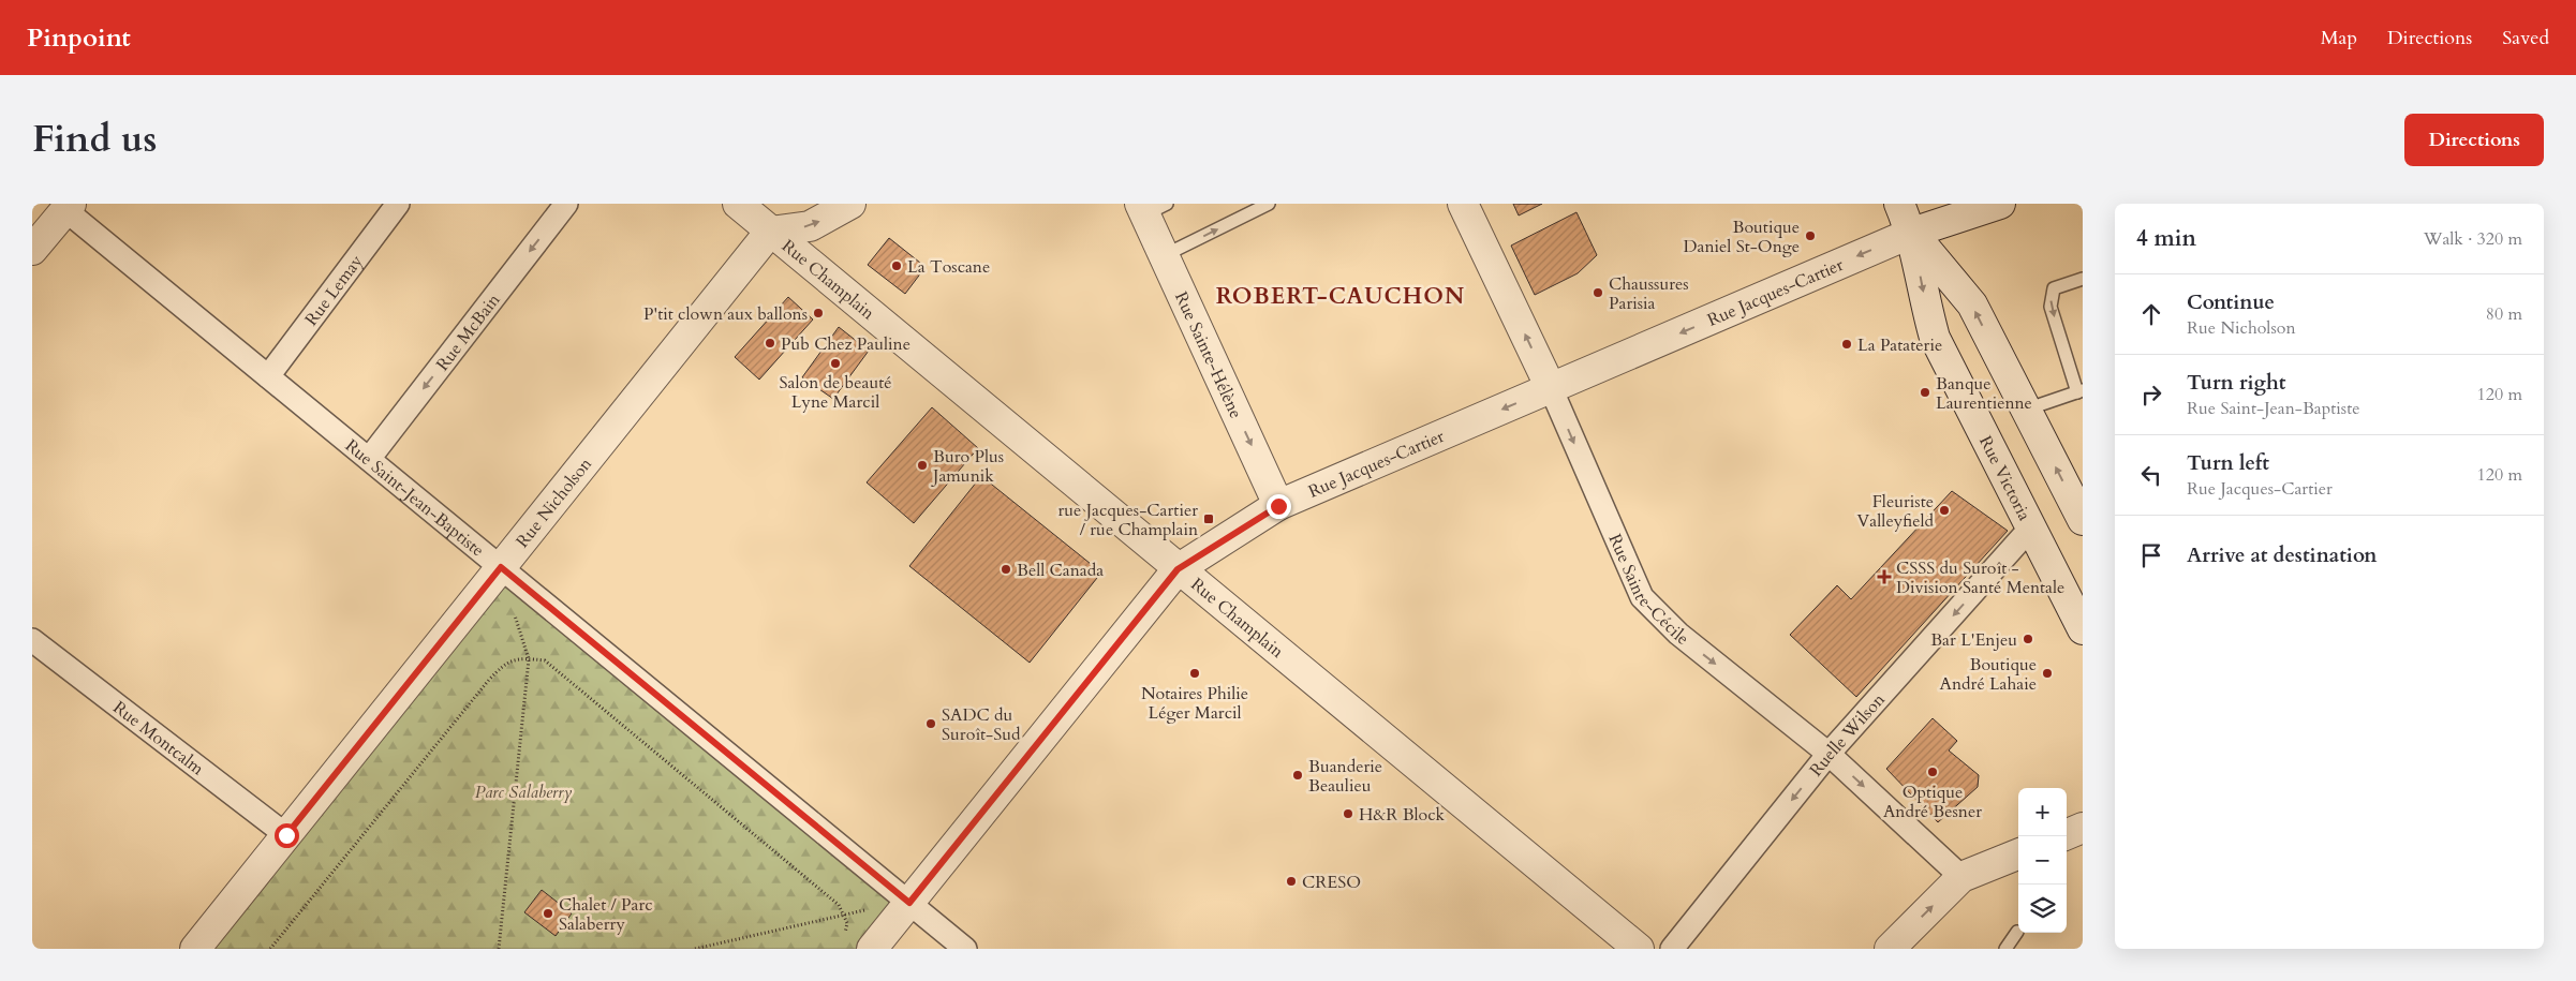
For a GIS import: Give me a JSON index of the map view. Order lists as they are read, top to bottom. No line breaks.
{"streets":{"street":["Rue Champlain","Rue Lemay","Rue Jacques-Cartier","Rue McBain","Rue Sainte-Hélène","Rue Victoria","Rue Saint-Jean-Baptiste","Rue Nicholson","Rue Sainte-Cécile","Ruelle Wilson","Rue Montcalm"]},"crossings":[["Rue Champlain","Rue Jacques-Cartier"],["Rue Champlain","Rue Nicholson"],["Rue Lemay","Rue Saint-Jean-Baptiste"],["Rue Jacques-Cartier","Rue Sainte-Hélène"],["Rue Jacques-Cartier","Rue Victoria"],["Rue Jacques-Cartier","Rue Saint-Jean-Baptiste"],["Rue Jacques-Cartier","Rue Sainte-Cécile"],["Rue McBain","Rue Saint-Jean-Baptiste"],["Rue Victoria","Ruelle Wilson"],["Rue Saint-Jean-Baptiste","Rue Nicholson"],["Rue Nicholson","Rue Montcalm"],["Rue Sainte-Cécile","Ruelle Wilson"]],"one_way":["Rue Jacques-Cartier","Rue McBain","Rue Sainte-Hélène","Ruelle Wilson"],"districts":["ROBERT-CAUCHON"],"parks":["Parc Salaberry"],"places":{"other":["Boutique Daniel St-Onge","La Toscane","Chaussures Parisia","P'tit clown aux ballons","Pub Chez Pauline","La Pataterie","Salon de beauté Lyne Marcil","Banque Laurentienne","Buro Plus Jamunik","Fleuriste Valleyfield","Bell Canada","Bar L'Enjeu","Notaires Philie Léger Marcil","Boutique André Lahaie","SADC du Suroît-Sud","Optique André Besner","Buanderie Beaulieu","H&R Block","CRESO","Chalet / Parc Salaberry"],"transit":["rue Jacques-Cartier / rue Champlain"],"health":["CSSS du Suroît - Division Santé Mentale"]},"page":{"header":"Pinpoint","nav":["Map","Directions","Saved"],"title":"Find us","buttons":"Directions","heading":["4 min","Walk · 320 m"],"list":[["Continue","Rue Nicholson","80 m"],["Turn right","Rue Saint-Jean-Baptiste","120 m"],["Turn left","Rue Jacques-Cartier","120 m"],"Arrive at destination"],"map_buttons":["+","−"]}}
